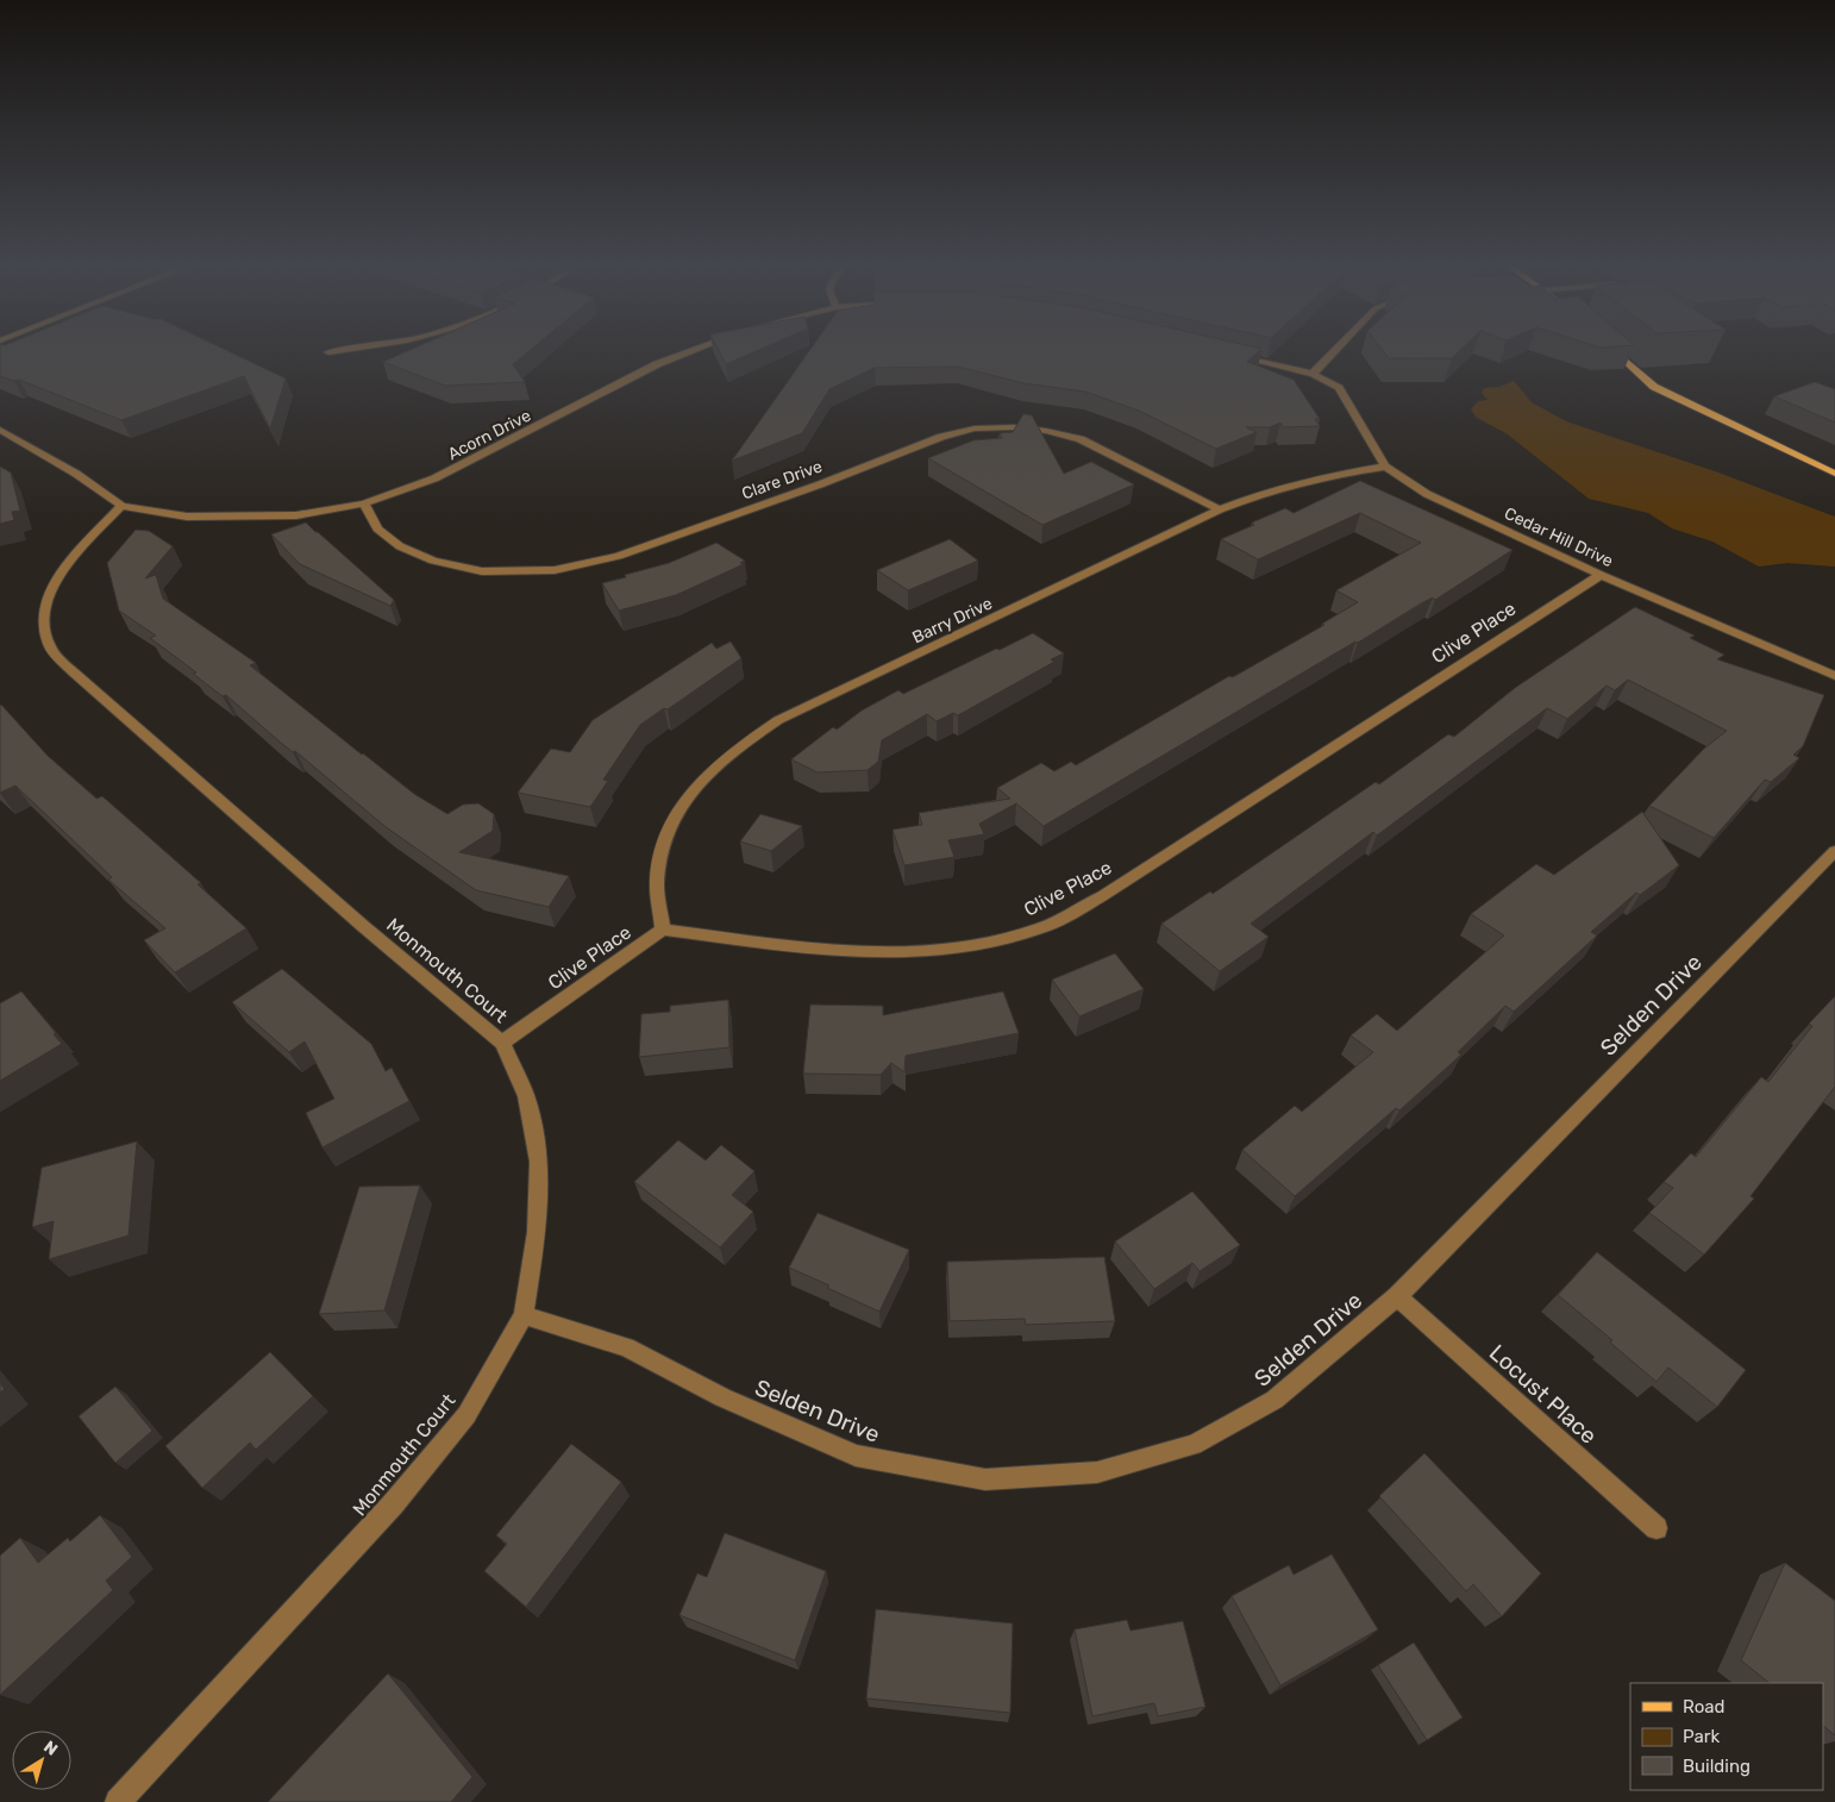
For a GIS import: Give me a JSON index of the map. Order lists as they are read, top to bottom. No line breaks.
{"streets":{"street":["Acorn Drive","Clare Drive","Cedar Hill Drive","Barry Drive","Clive Place","Monmouth Court","Selden Drive","Locust Place"]},"crossings":[["Acorn Drive","Clare Drive"],["Acorn Drive","Monmouth Court"],["Clare Drive","Barry Drive"],["Cedar Hill Drive","Barry Drive"],["Cedar Hill Drive","Clive Place"],["Barry Drive","Clive Place"],["Clive Place","Monmouth Court"],["Monmouth Court","Selden Drive"],["Selden Drive","Locust Place"]],"legend":["Road","Park","Building"],"north":"top right"}
